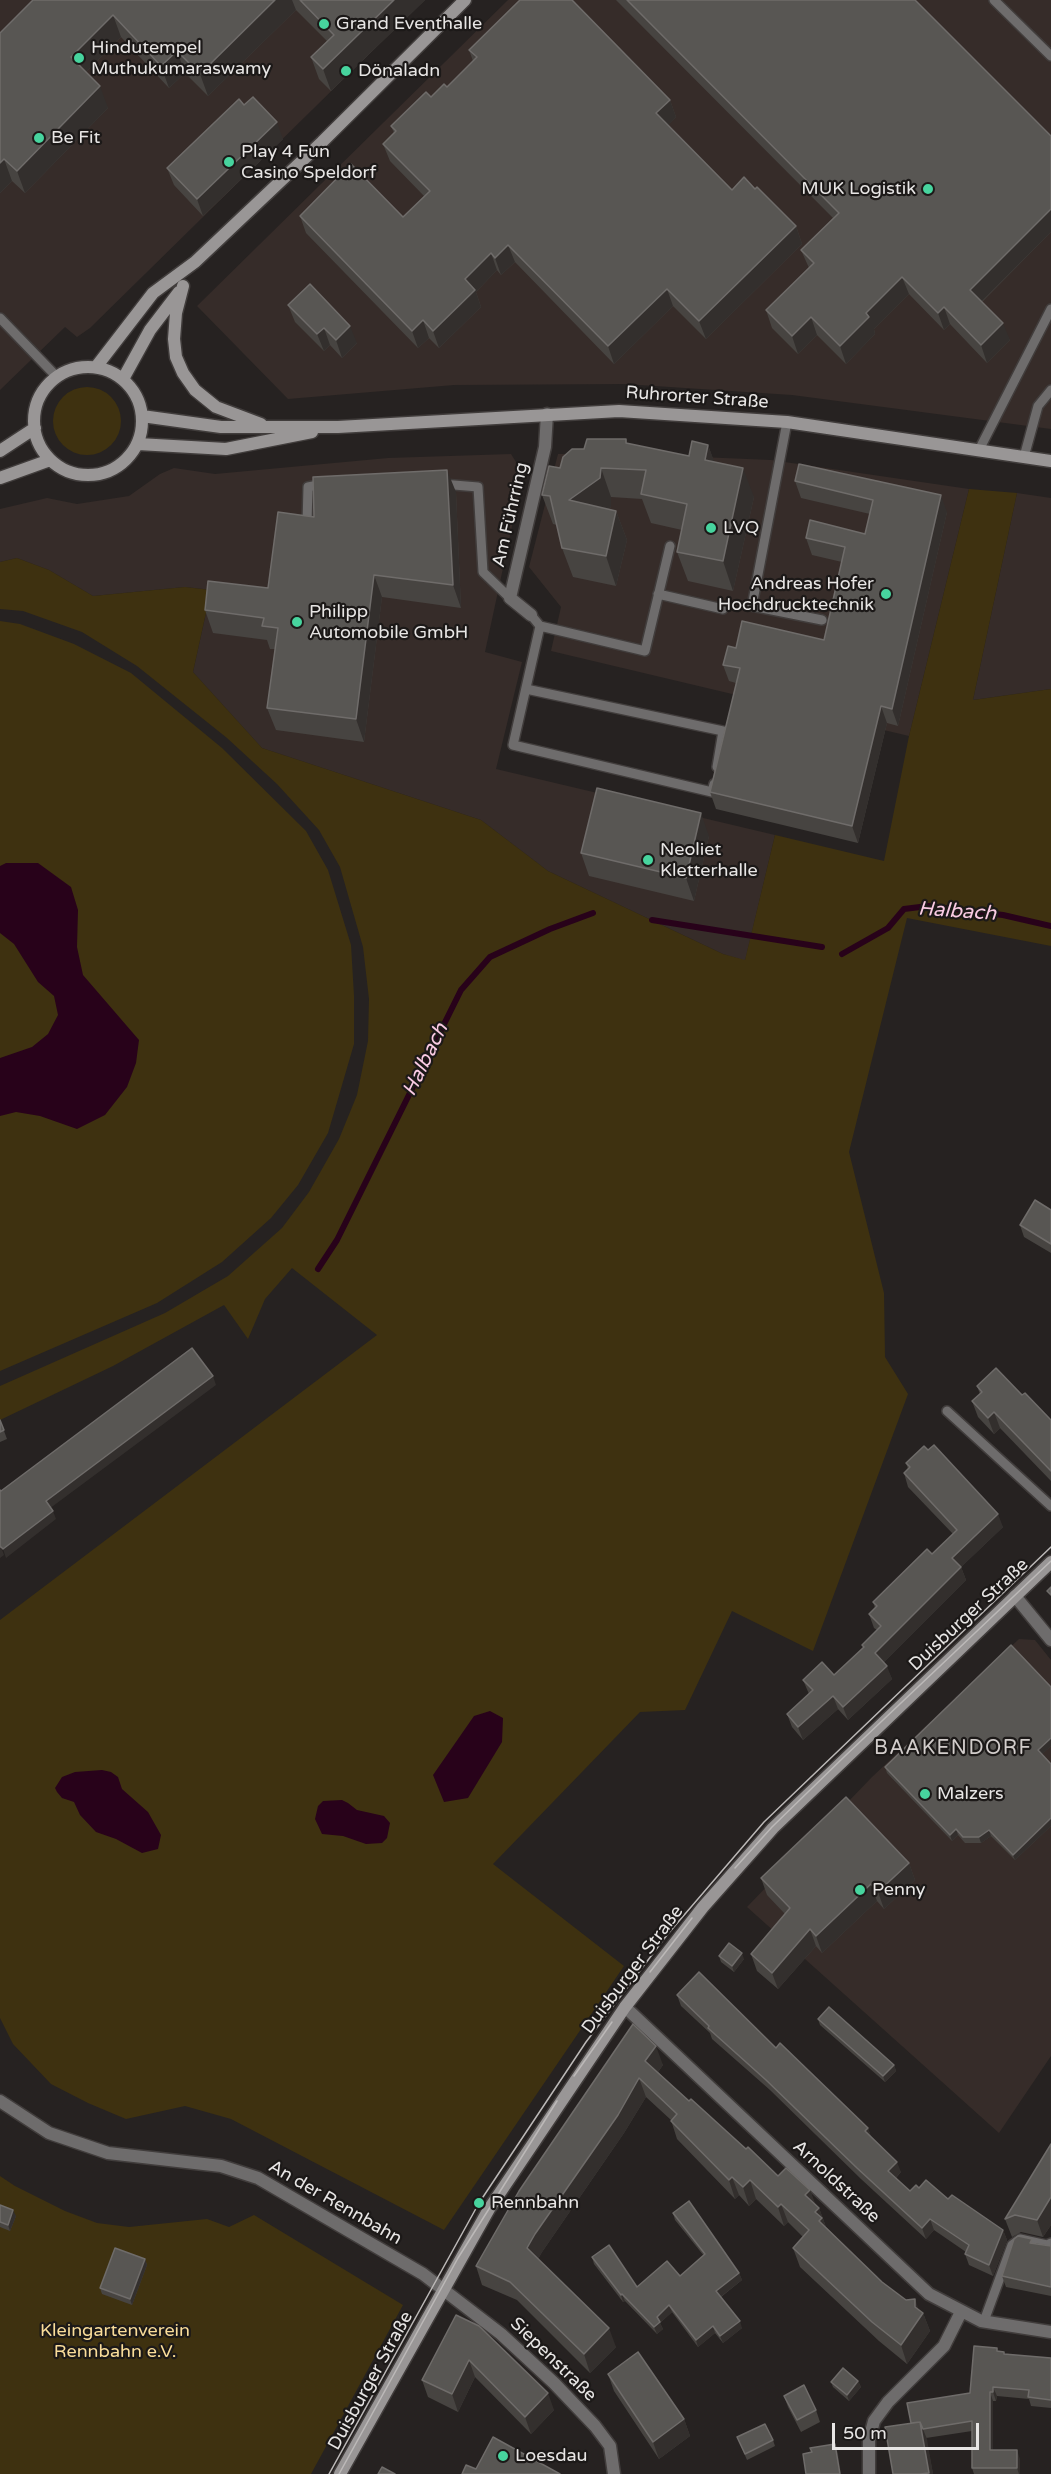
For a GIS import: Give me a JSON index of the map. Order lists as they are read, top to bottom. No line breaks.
{"streets":{"main road":["Ruhrorter Straße","Duisburger Straße"],"street":["Am Führring","Arnoldstraße","An der Rennbahn","Siepenstraße"]},"crossings":[["Ruhrorter Straße","Am Führring"],["Duisburger Straße","Arnoldstraße"],["Duisburger Straße","An der Rennbahn"],["Duisburger Straße","Siepenstraße"],["An der Rennbahn","Siepenstraße"]],"districts":["BAAKENDORF"],"water":["Halbach"],"parks":["Kleingartenverein Rennbahn e.V."],"places":["Grand Eventhalle","Hindutempel Muthukumaraswamy","Dönaladn","Be Fit","Play 4 Fun Casino Speldorf","MUK Logistik","LVQ","Andreas Hofer Hochdrucktechnik","Philipp Automobile GmbH","Neoliet Kletterhalle","Malzers","Penny","Rennbahn","Loesdau"],"scale_bar":"50 m"}
